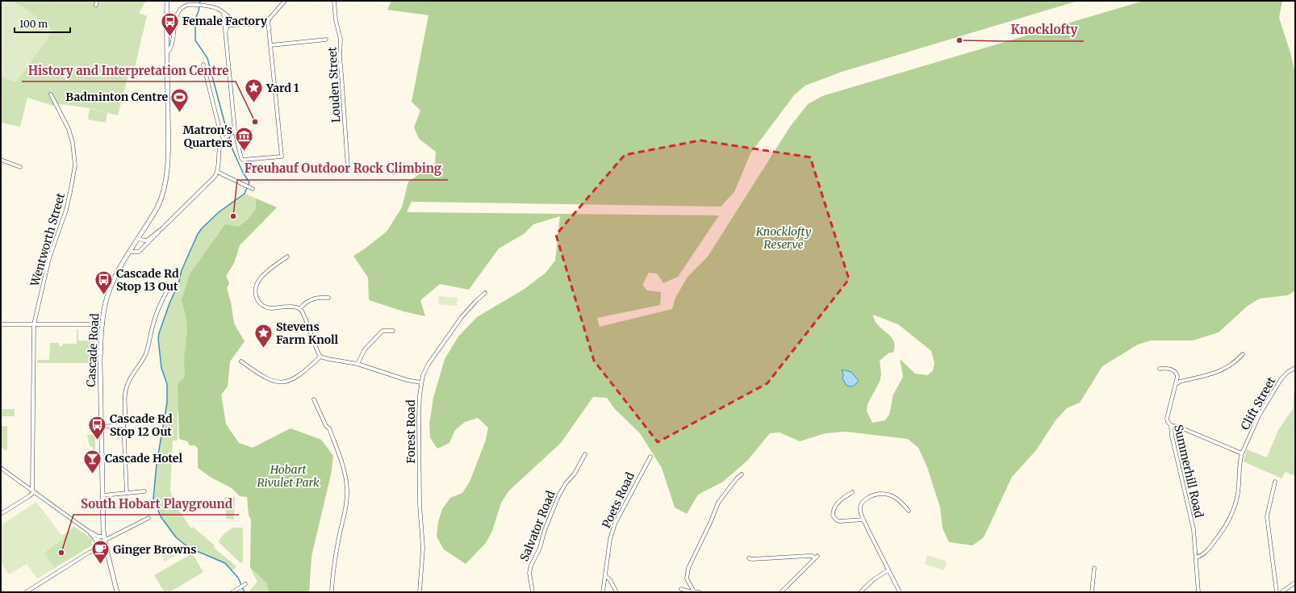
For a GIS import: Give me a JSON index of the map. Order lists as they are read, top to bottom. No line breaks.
{"streets":{"street":["Louden Street","Wentworth Street","Cascade Road","Clift Street","Forest Road","Summerhill Road","Poets Road","Salvator Road"]},"crossings":[["Clift Street","Summerhill Road"]],"parks":["Knocklofty Reserve","Hobart Rivulet Park"],"places":{"bus stop":["Female Factory","Cascade Rd Stop 13 Out","Cascade Rd Stop 12 Out"],"other":["Knocklofty","History and Interpretation Centre","Freuhauf Outdoor Rock Climbing","South Hobart Playground"],"place":["Yard 1","Stevens Farm Knoll"],"sports":["Badminton Centre"],"museum":["Matron's Quarters"],"bar":["Cascade Hotel"],"cafe":["Ginger Browns"]},"scale_bar":"100 m"}
